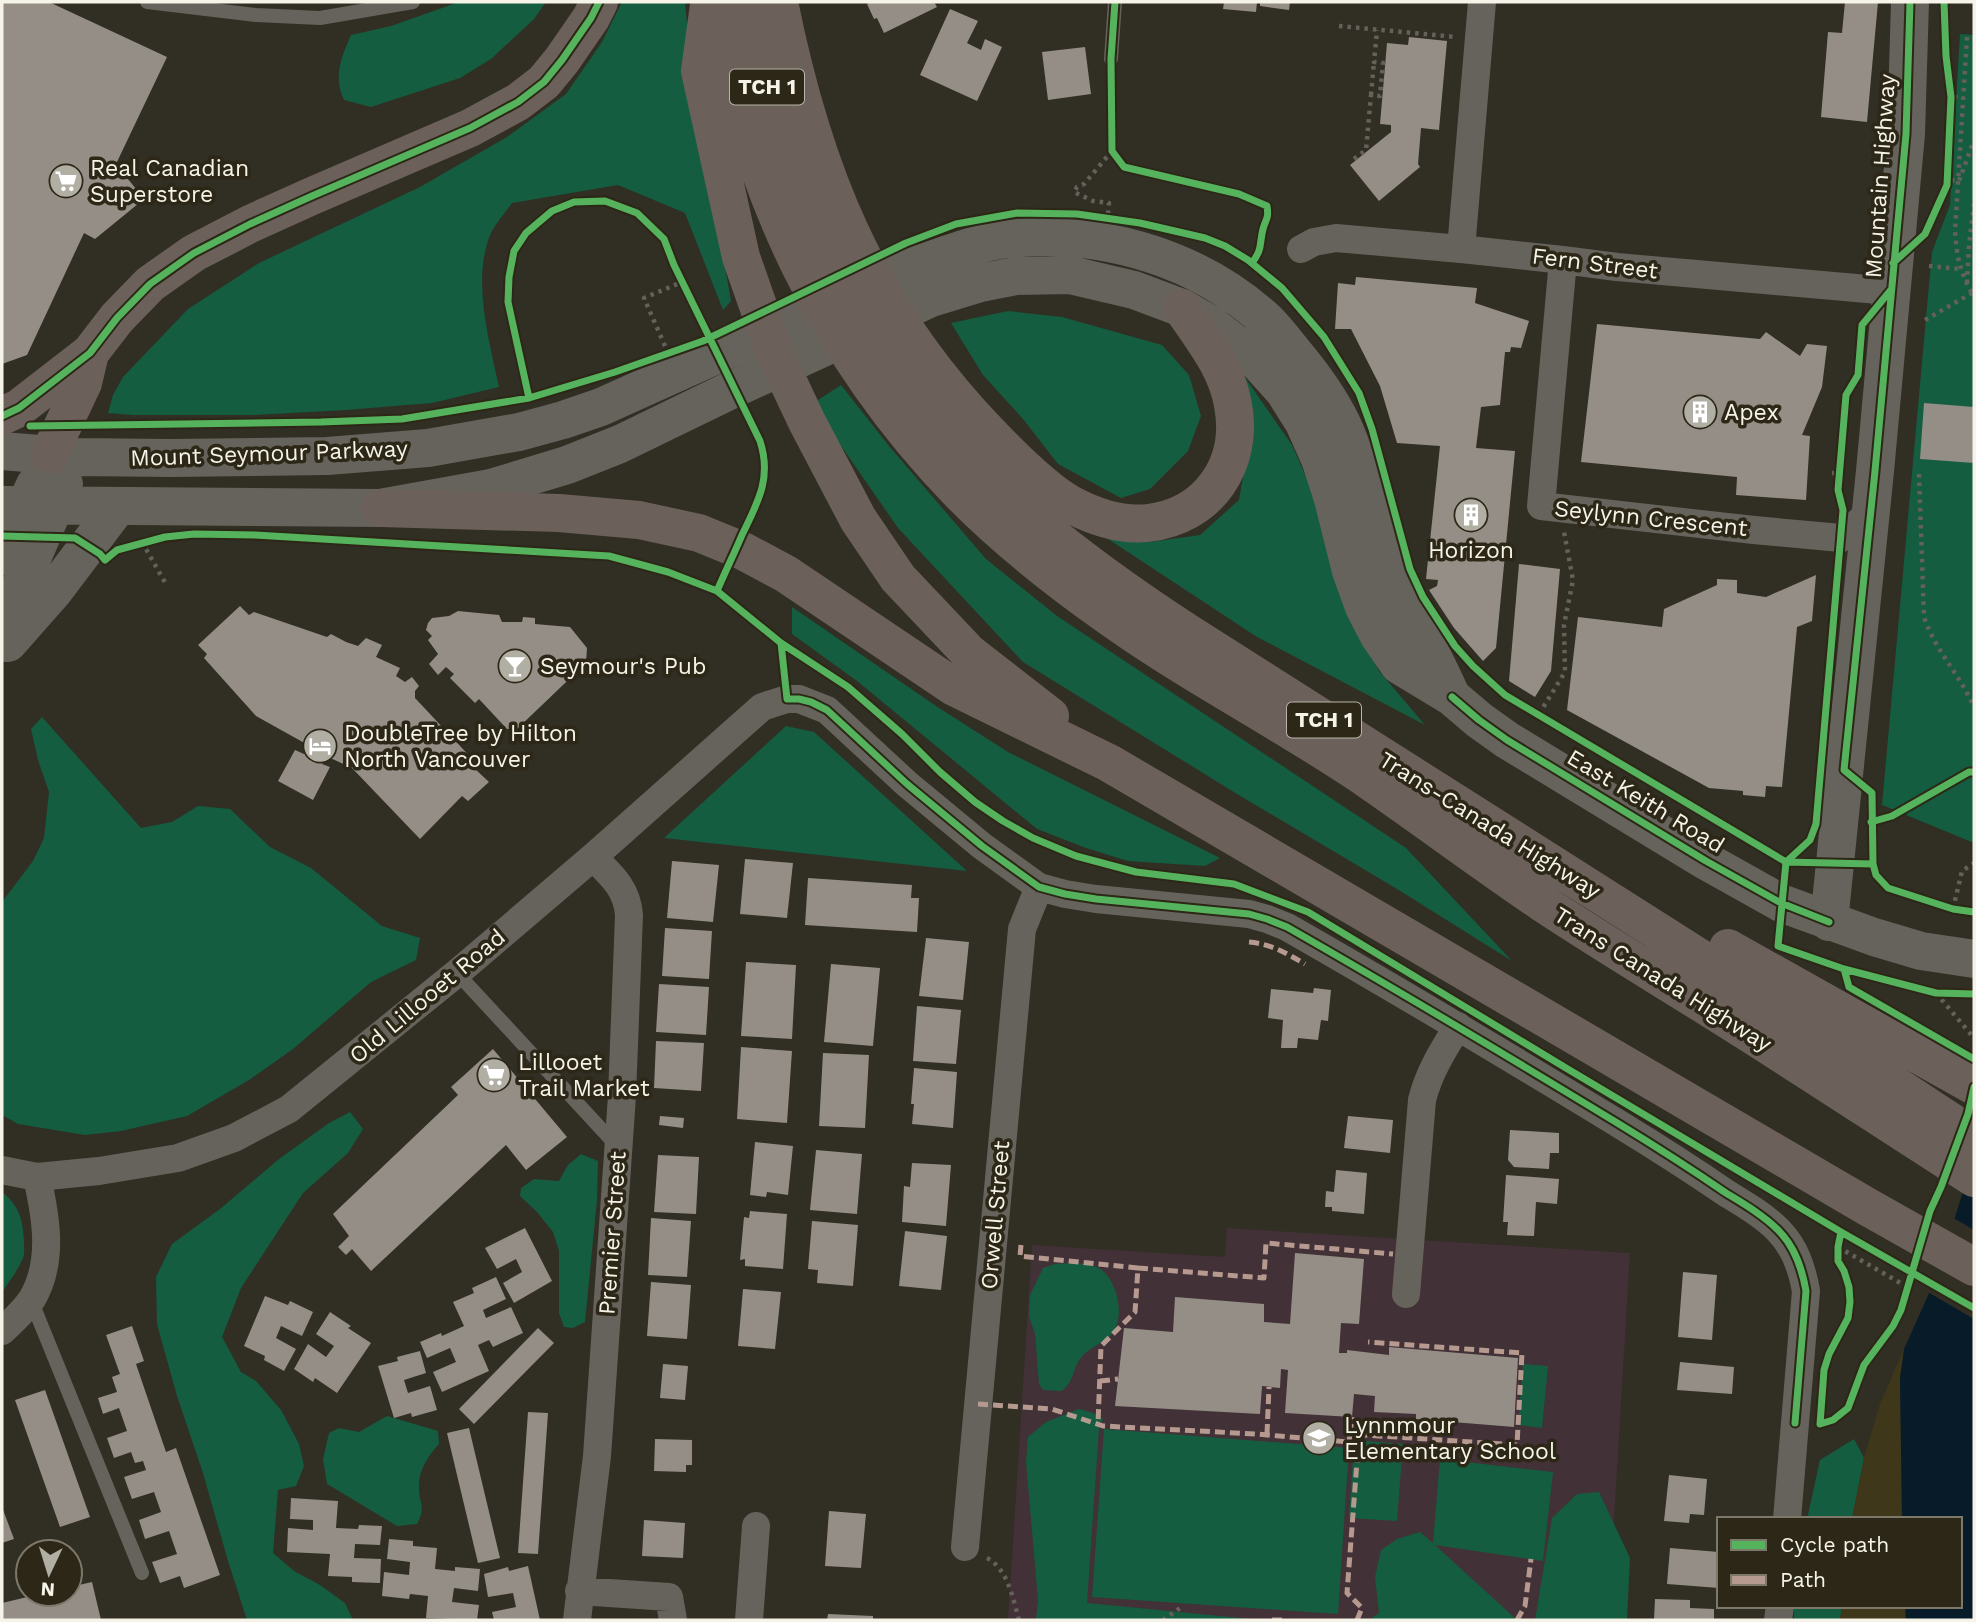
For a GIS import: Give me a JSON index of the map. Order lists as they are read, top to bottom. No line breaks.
{"streets":{"highway":["TCH 1","Trans-Canada Highway","Trans Canada Highway"],"main road":["Mountain Highway","Mount Seymour Parkway","East Keith Road"],"street":["Fern Street","Seylynn Crescent","Old Lillooet Road","Orwell Street","Premier Street"]},"crossings":[["Mountain Highway","Fern Street"],["Mountain Highway","East Keith Road"],["Fern Street","Seylynn Crescent"],["Mount Seymour Parkway","East Keith Road"],["Trans-Canada Highway","Trans Canada Highway"],["Old Lillooet Road","Orwell Street"],["Old Lillooet Road","Premier Street"]],"places":{"supermarket":["Real Canadian Superstore","Lillooet Trail Market"],"building":["Apex","Horizon"],"bar":["Seymour's Pub"],"hotel":["DoubleTree by Hilton North Vancouver"],"school or university":["Lynnmour Elementary School"]},"legend":["Cycle path","Path"],"north":"bottom"}
